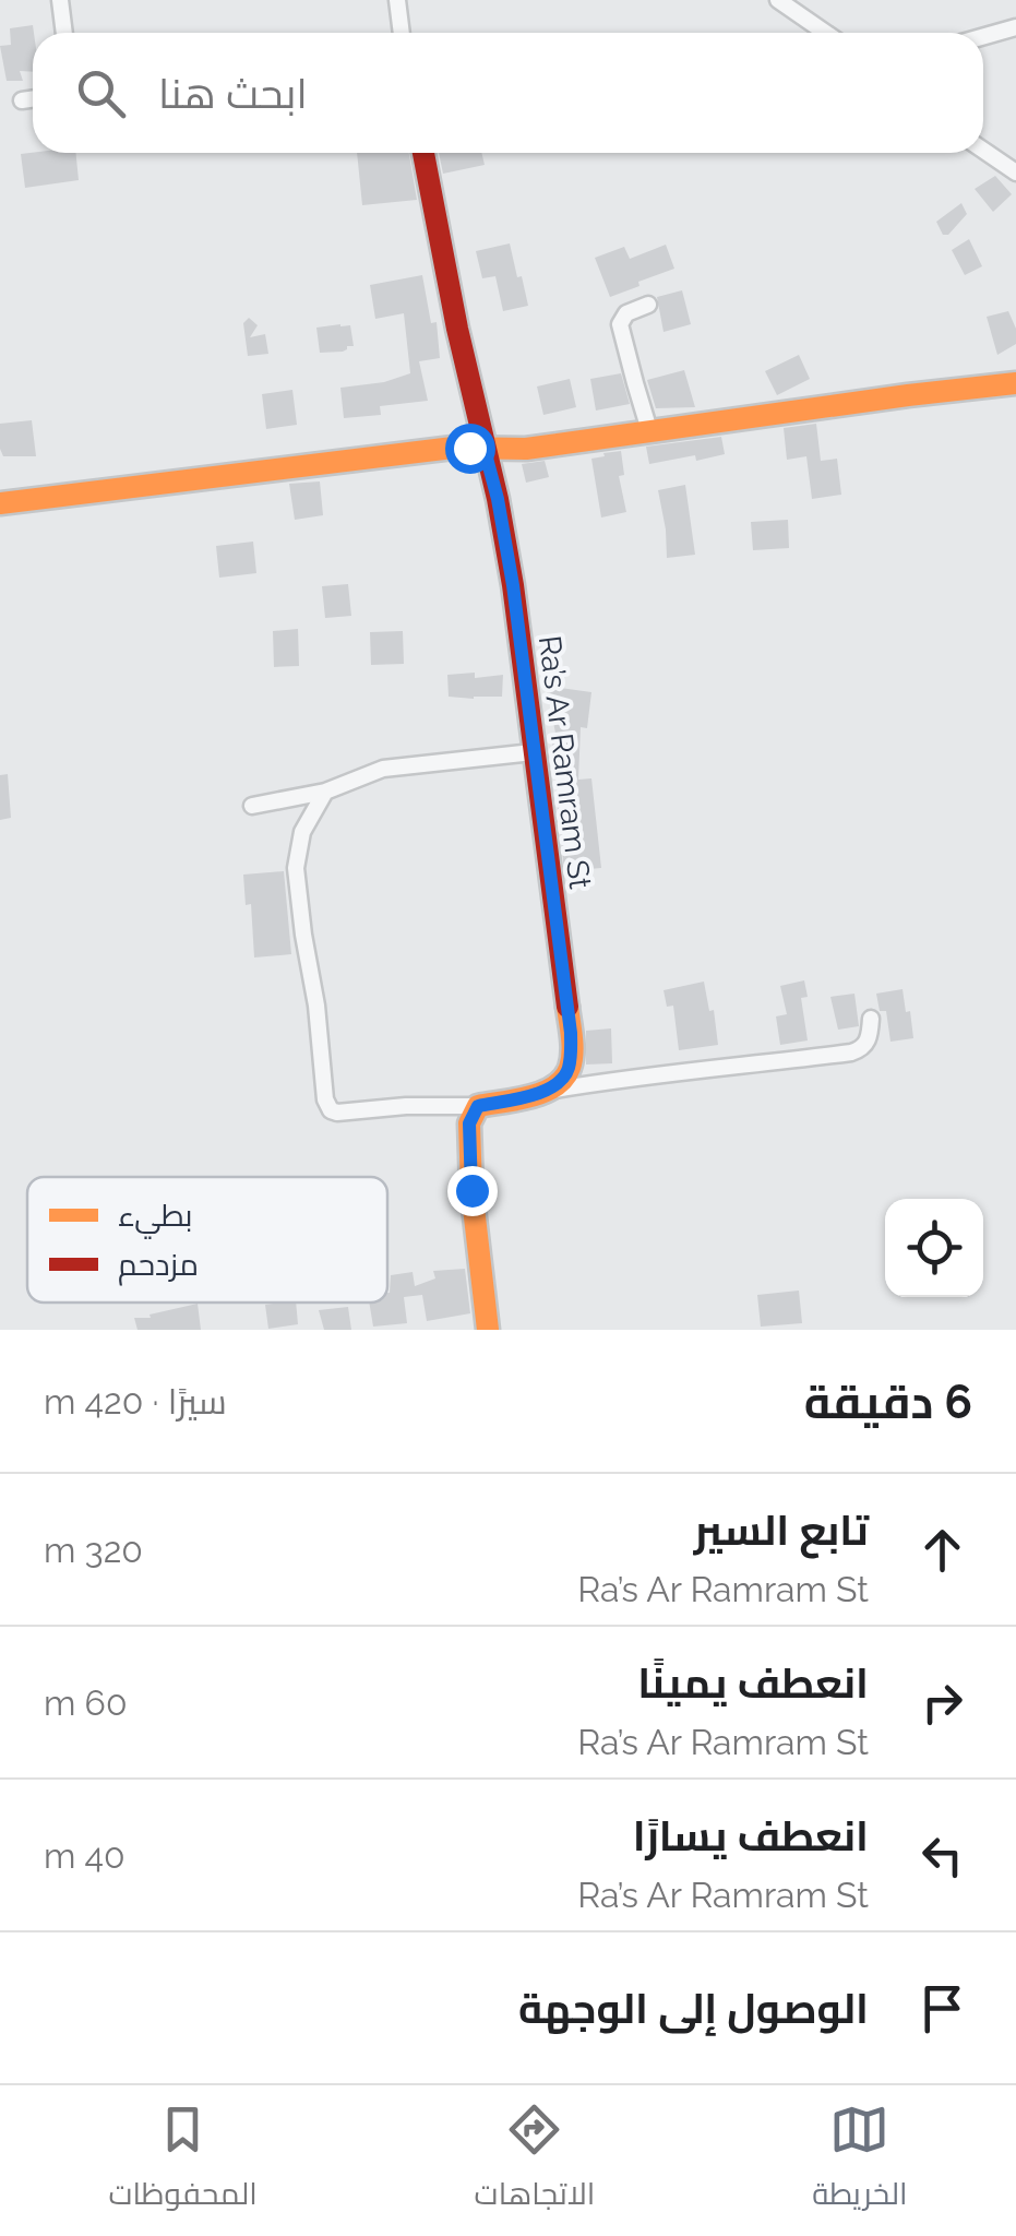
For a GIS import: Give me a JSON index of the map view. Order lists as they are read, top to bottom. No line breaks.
{"streets":{"street":["Ra’s Ar Ramram St"]},"legend":["بطيء","مزدحم"],"page":{"search":"ابحث هنا","heading":["6 دقيقة","سيرًا · 420 m"],"list":[["تابع السير","Ra’s Ar Ramram St","320 m"],["انعطف يمينًا","Ra’s Ar Ramram St","60 m"],["انعطف يسارًا","Ra’s Ar Ramram St","40 m"],"الوصول إلى الوجهة"],"nav":["الخريطة","الاتجاهات","المحفوظات"]}}
